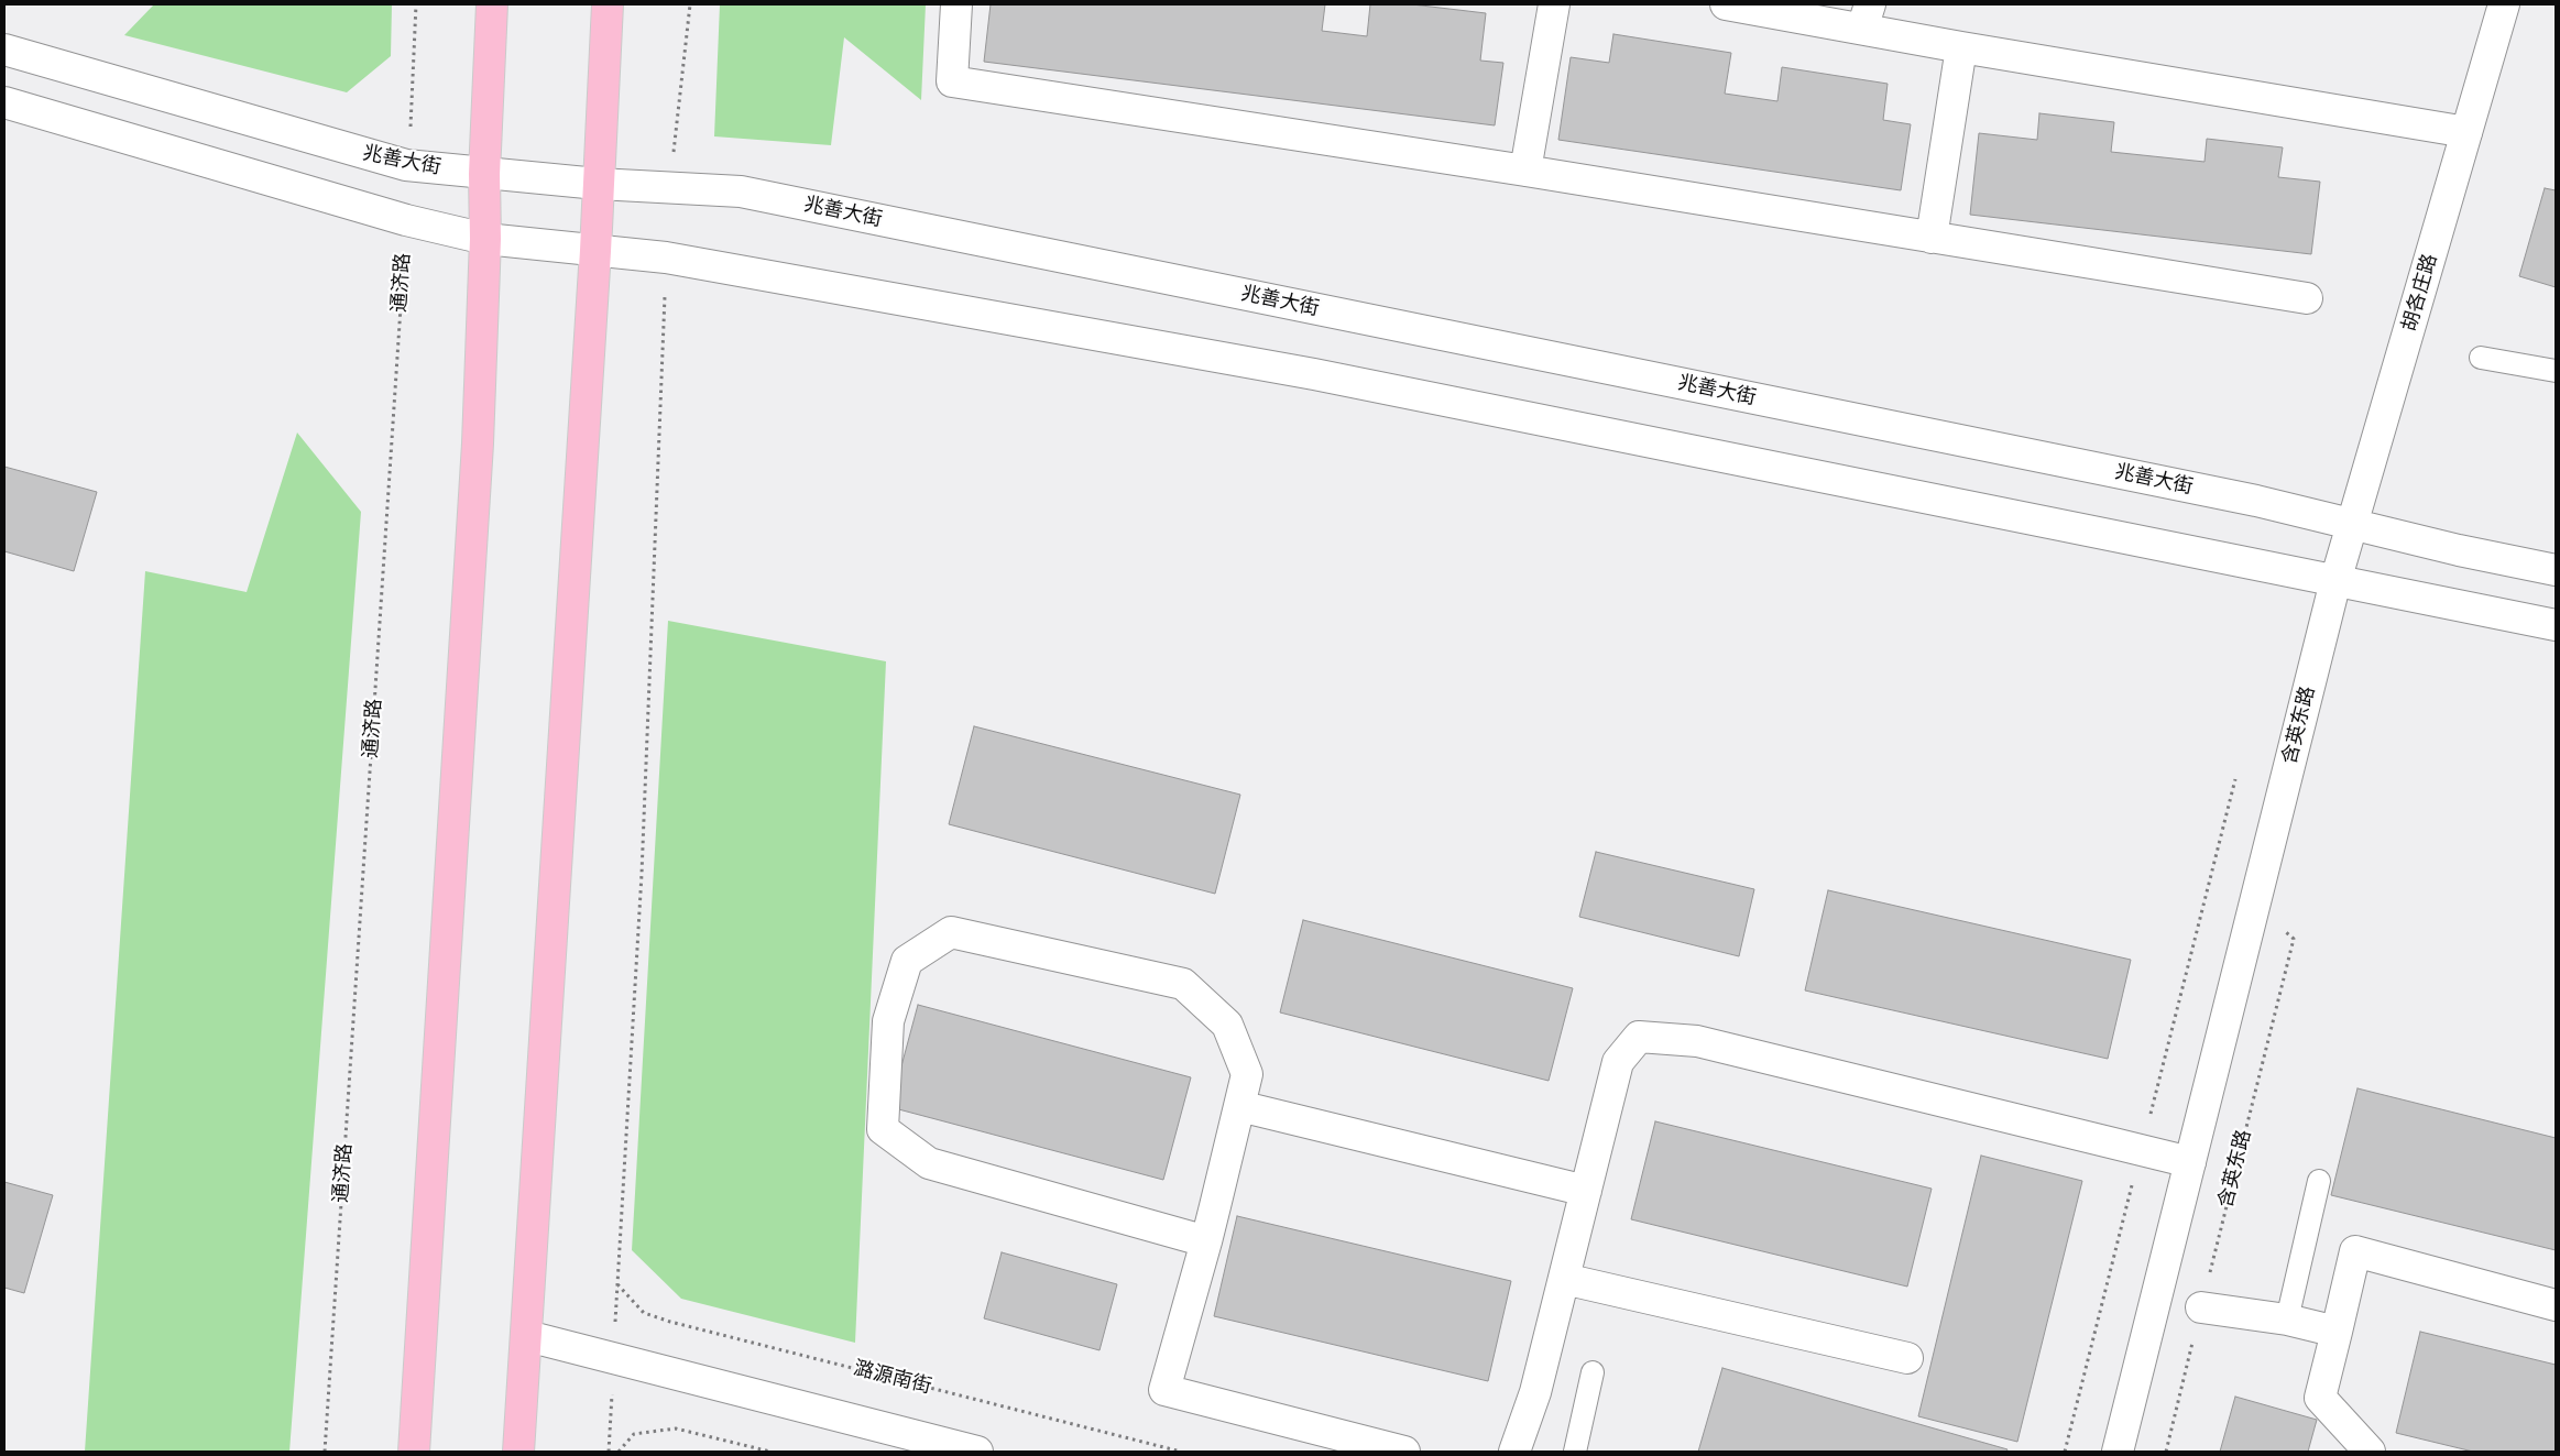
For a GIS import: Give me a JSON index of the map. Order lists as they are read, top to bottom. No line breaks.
{"streets":{"street":["兆善大街","胡各庄路","含英东路"],"path":["通济路","潞源南街"]},"crossings":[["兆善大街","胡各庄路"],["胡各庄路","含英东路"]]}
